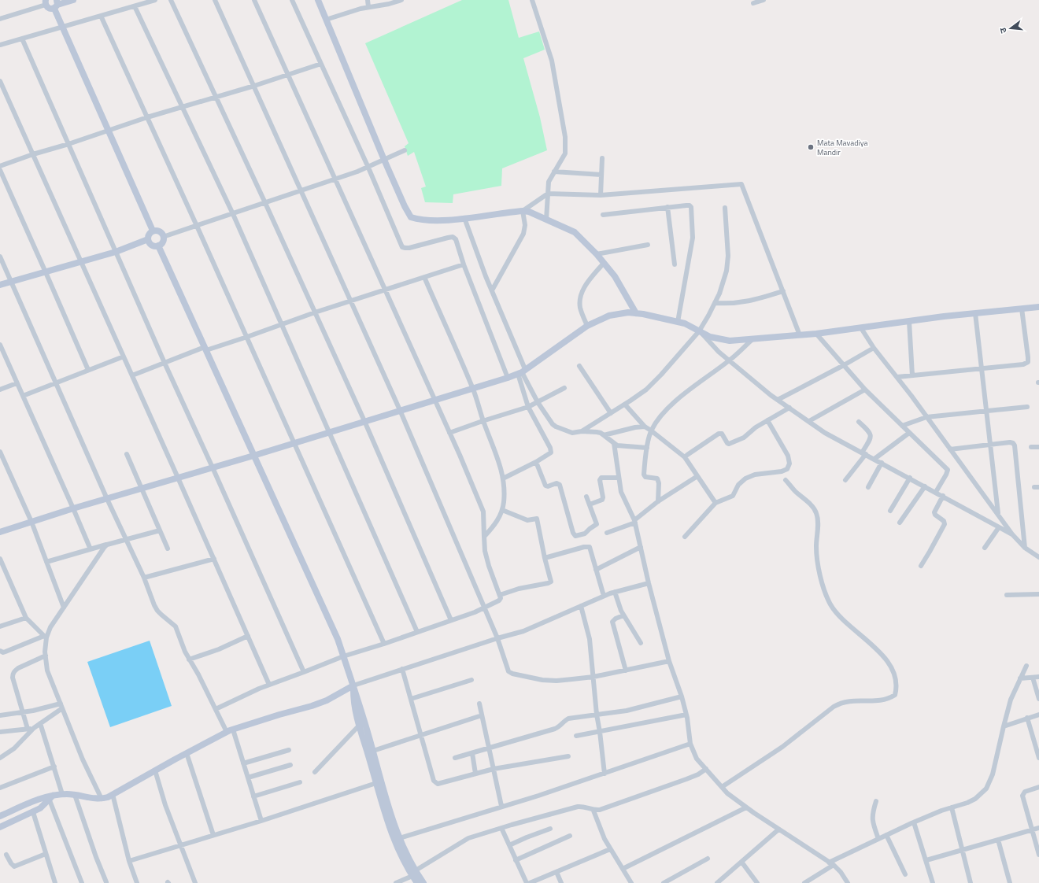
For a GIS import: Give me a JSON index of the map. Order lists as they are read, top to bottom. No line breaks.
{"places":["Mata Mavadiya Mandir"],"north":"left"}
